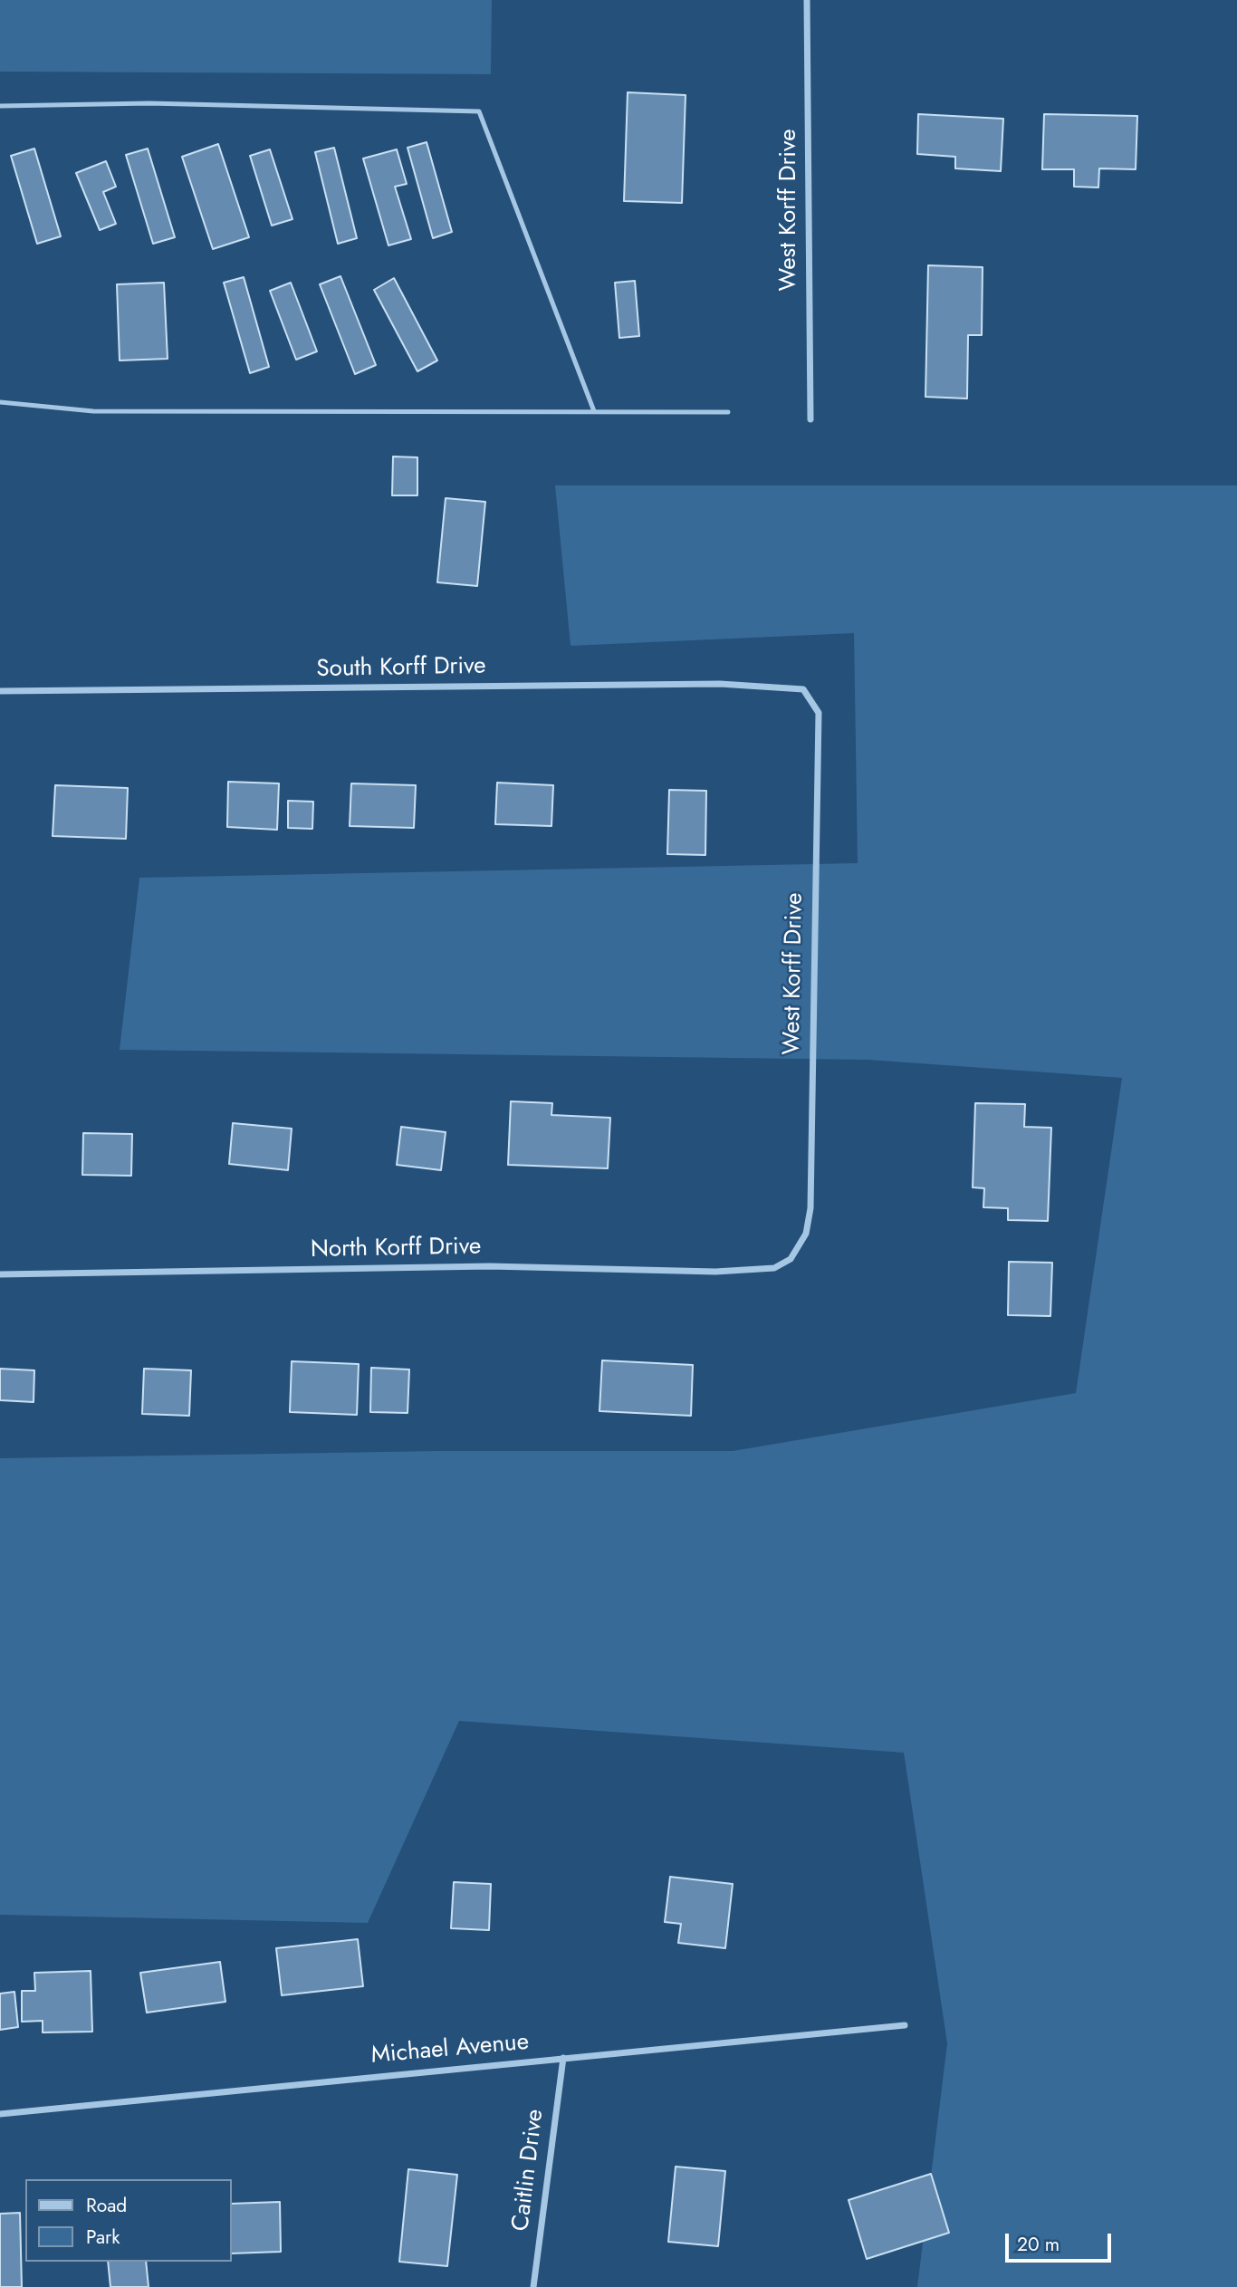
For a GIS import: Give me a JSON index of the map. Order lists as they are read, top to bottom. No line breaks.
{"streets":{"street":["West Korff Drive","South Korff Drive","North Korff Drive","Michael Avenue","Caitlin Drive"]},"crossings":[["West Korff Drive","South Korff Drive"],["West Korff Drive","North Korff Drive"],["Michael Avenue","Caitlin Drive"]],"legend":["Road","Park"],"scale_bar":"20 m"}
